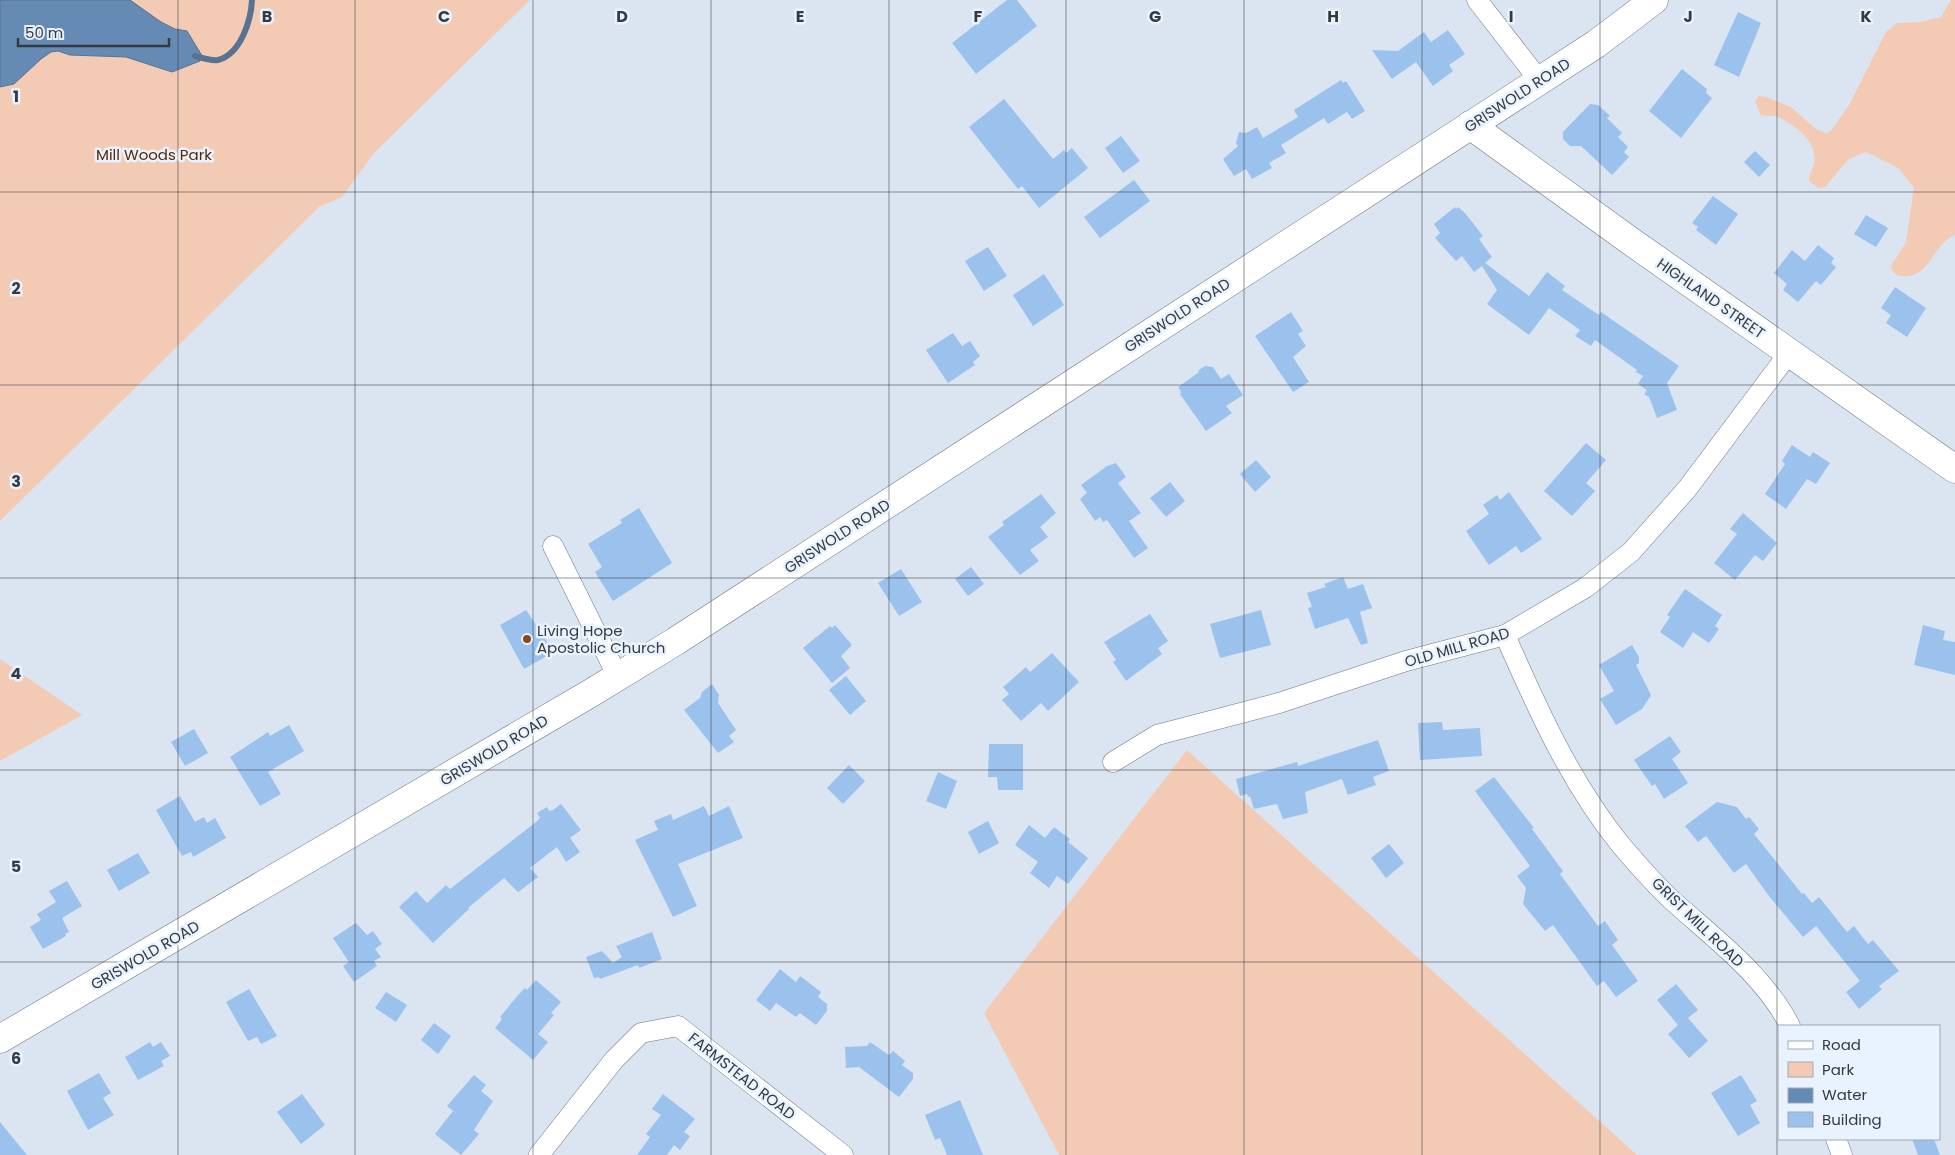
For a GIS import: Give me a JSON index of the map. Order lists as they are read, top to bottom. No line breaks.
{"streets":{"street":["GRISWOLD ROAD","HIGHLAND STREET","OLD MILL ROAD","GRIST MILL ROAD","FARMSTEAD ROAD"]},"crossings":[["GRISWOLD ROAD","HIGHLAND STREET"],["HIGHLAND STREET","OLD MILL ROAD"],["OLD MILL ROAD","GRIST MILL ROAD"]],"parks":["Mill Woods Park"],"places":["Living Hope Apostolic Church"],"legend":["Road","Park","Water","Building"],"scale_bar":"50 m","grid":{"columns":["B","C","D","E","F","G","H","I","J","K"],"rows":["1","2","3","4","5","6"]}}
